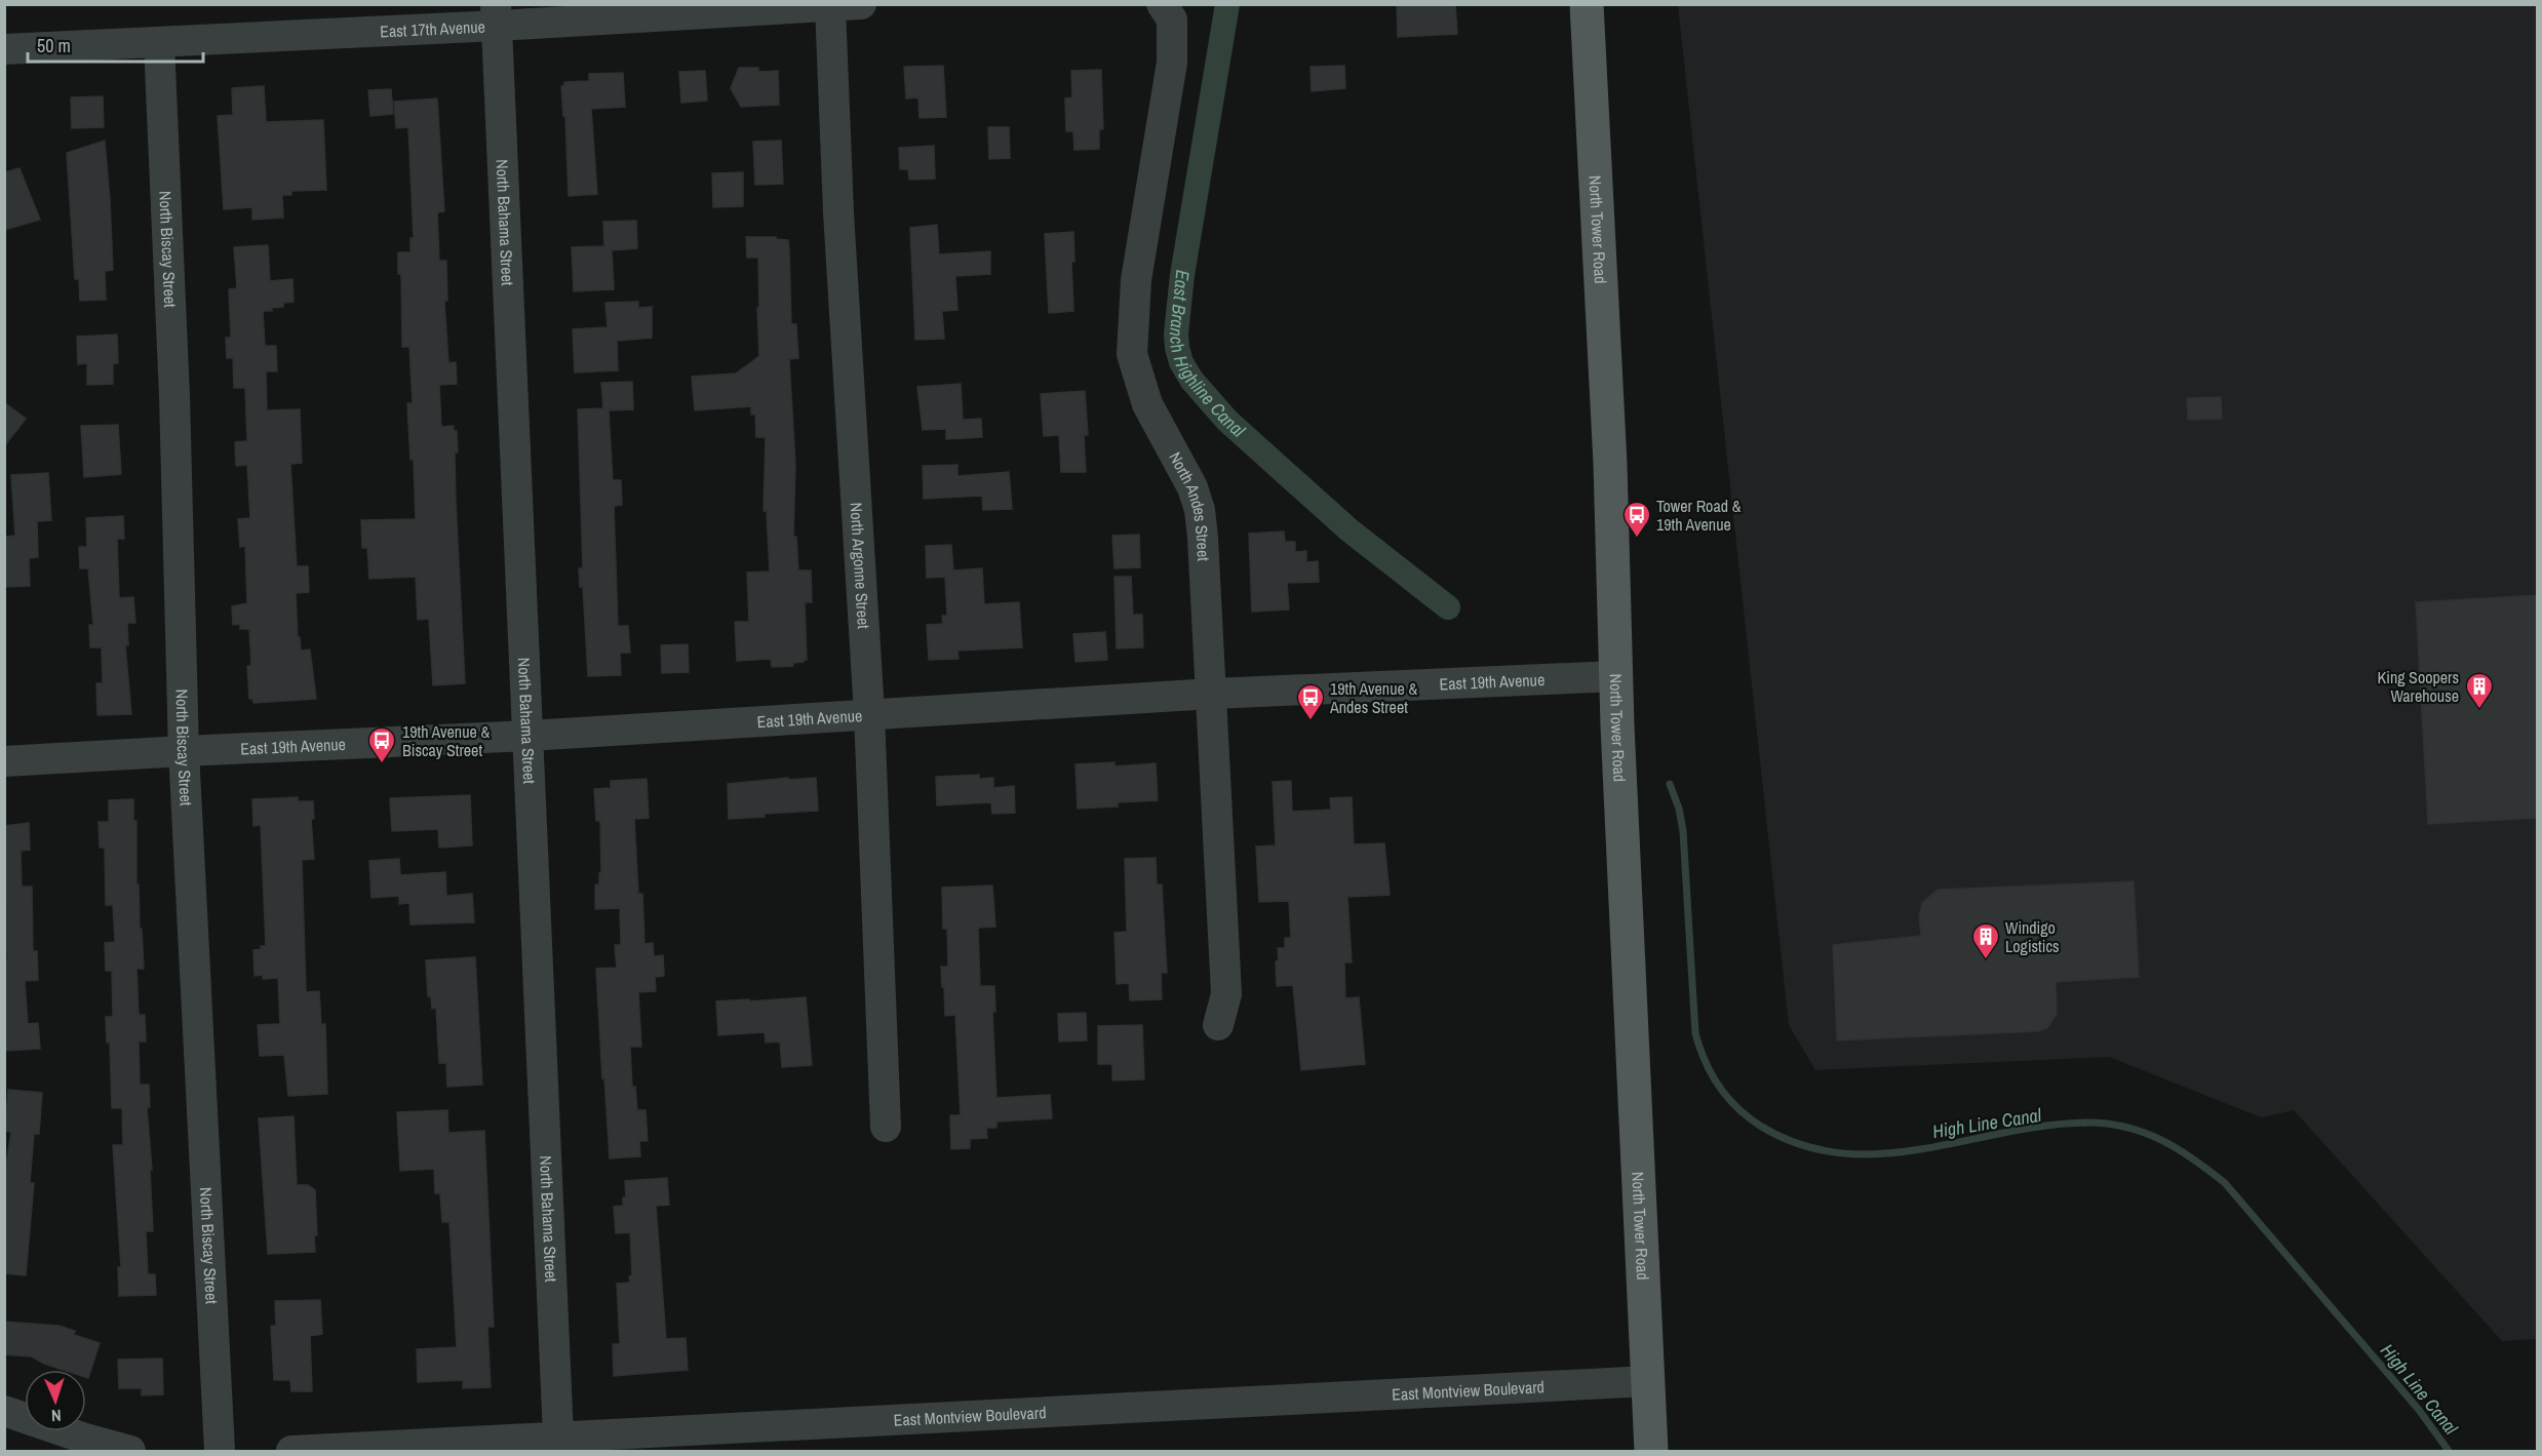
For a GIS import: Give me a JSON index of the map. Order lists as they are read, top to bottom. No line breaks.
{"streets":{"main road":["North Tower Road"],"street":["East 17th Avenue","North Bahama Street","North Biscay Street","North Andes Street","North Argonne Street","East 19th Avenue","East Montview Boulevard"]},"crossings":[["East 17th Avenue","North Bahama Street"],["East 17th Avenue","North Biscay Street"],["East 17th Avenue","North Argonne Street"],["North Bahama Street","East 19th Avenue"],["North Bahama Street","East Montview Boulevard"],["North Tower Road","East 19th Avenue"],["North Tower Road","East Montview Boulevard"],["North Biscay Street","East 19th Avenue"],["North Andes Street","East 19th Avenue"],["North Argonne Street","East 19th Avenue"]],"water":["East Branch Highline Canal","High Line Canal"],"places":{"bus stop":["Tower Road & 19th Avenue","19th Avenue & Andes Street","19th Avenue & Biscay Street"],"building":["King Soopers Warehouse","Windigo Logistics"]},"scale_bar":"50 m","north":"bottom"}
